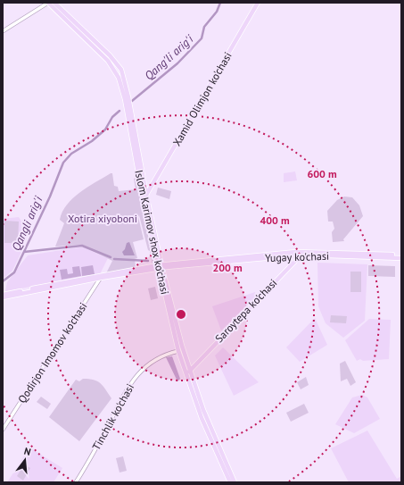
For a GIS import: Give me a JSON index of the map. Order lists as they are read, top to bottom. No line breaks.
{"streets":{"main road":["Xamid Olimjon ko'chasi","Islom Karimov shox ko'chasi","Yugay ko'chasi","Saroytepa ko'chasi"],"street":["Qodirjon Imomov ko'chasi","Tinchlik ko'chasi"]},"crossings":[["Xamid Olimjon ko'chasi","Islom Karimov shox ko'chasi"],["Islom Karimov shox ko'chasi","Yugay ko'chasi"],["Islom Karimov shox ko'chasi","Saroytepa ko'chasi"],["Islom Karimov shox ko'chasi","Tinchlik ko'chasi"],["Yugay ko'chasi","Saroytepa ko'chasi"],["Yugay ko'chasi","Qodirjon Imomov ko'chasi"]],"water":["Qang'li arig'i","Qangli arig'i"],"parks":["Xotira xiyoboni"],"north":"top","rings":["600 m","400 m","200 m"]}
